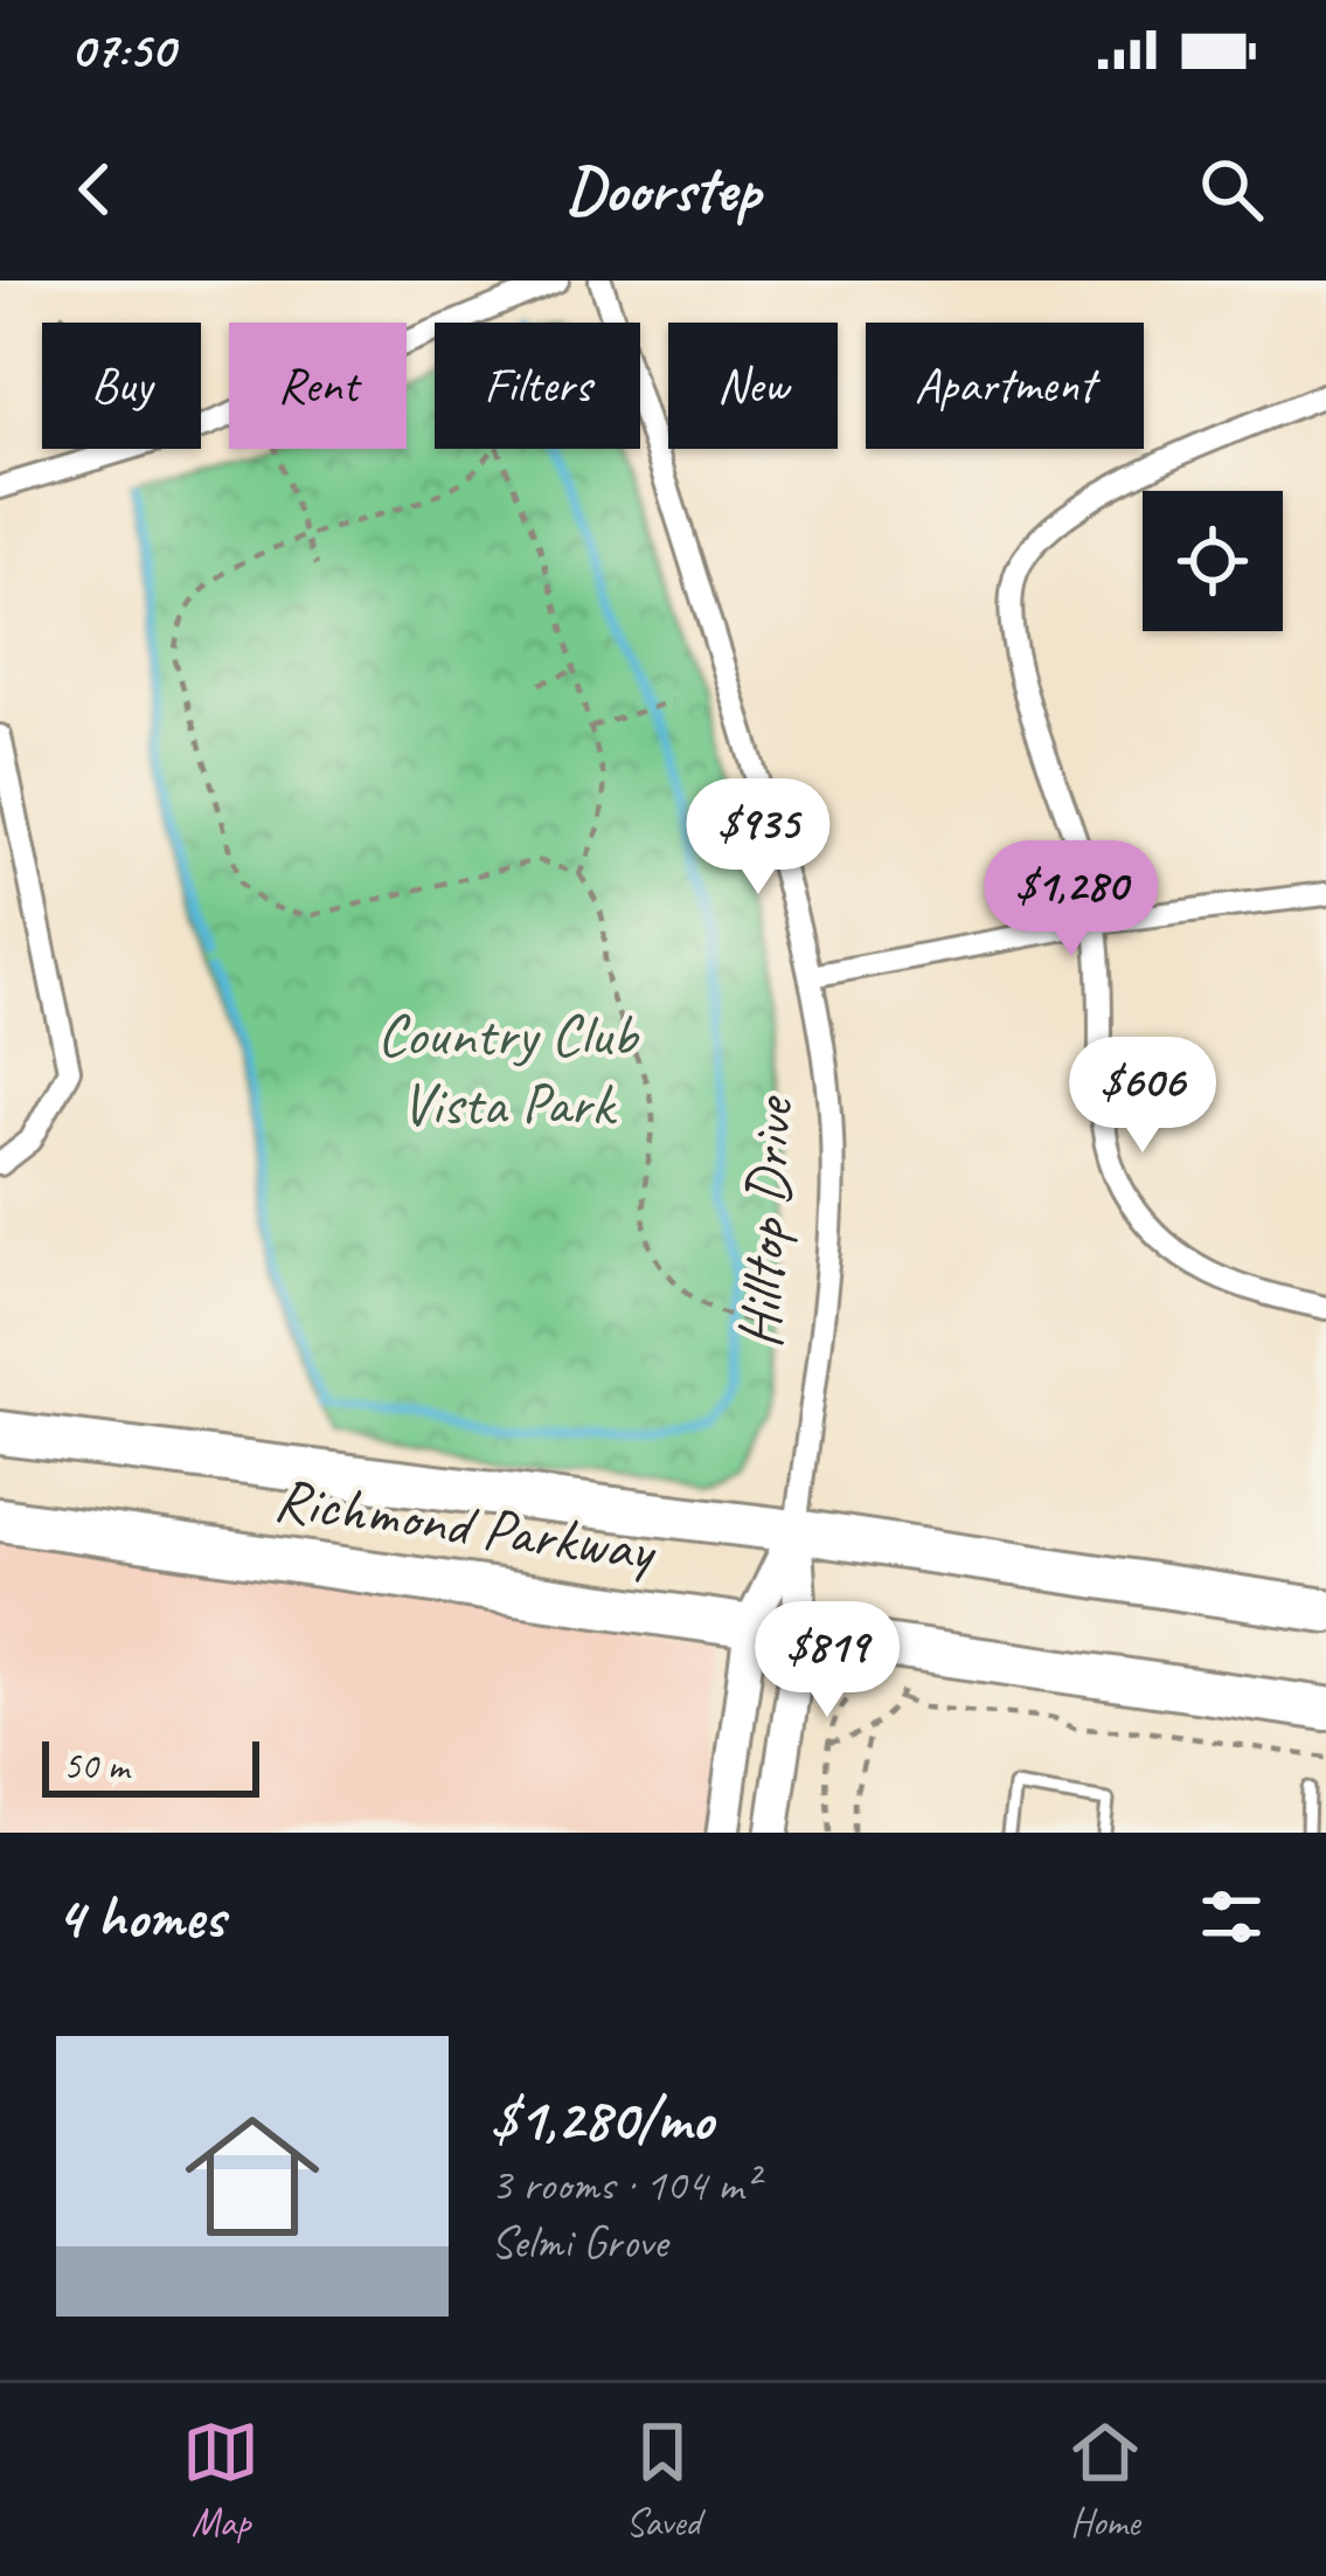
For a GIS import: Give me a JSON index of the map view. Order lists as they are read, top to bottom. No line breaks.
{"streets":{"highway":["Richmond Parkway"],"main road":["Hilltop Drive"]},"crossings":[["Hilltop Drive","Richmond Parkway"]],"parks":["Country Club Vista Park"],"scale_bar":"50 m","page":{"status":"07:50","header":"Doorstep","chip":["Buy","Rent","Filters","New","Apartment"],"price":["$935","$1,280","$606","$819"],"scale":"50 m","heading":"4 homes","list":[{"name":"$1,280/mo","note":"3 rooms · 104 m² · Selmi Grove"}],"tabs":["Map","Saved","Home"]}}
